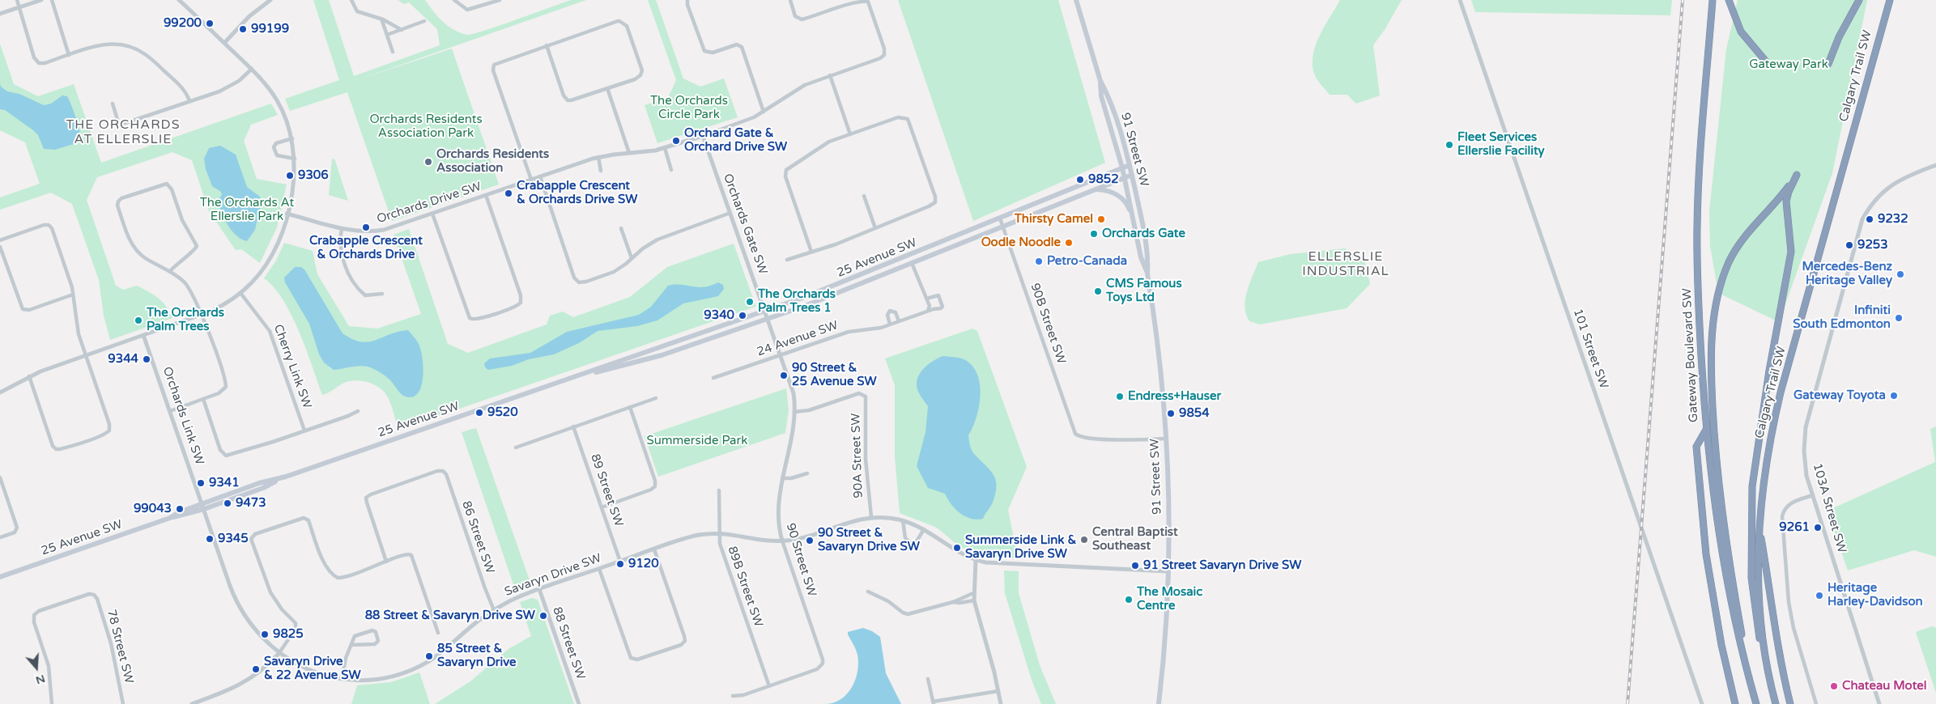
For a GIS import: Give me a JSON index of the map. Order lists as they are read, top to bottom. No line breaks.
{"streets":{"highway":["Calgary Trail SW","Gateway Boulevard SW"],"main road":["91 Street SW","25 Avenue SW"],"street":["Orchards Drive SW","Orchards Gate SW","90B Street SW","24 Avenue SW","101 Street SW","Cherry Link SW","Orchards Link SW","90A Street SW","89 Street SW","103A Street SW","86 Street SW","90 Street SW","Savaryn Drive SW","89B Street SW","88 Street SW","78 Street SW"]},"crossings":[["91 Street SW","25 Avenue SW"],["91 Street SW","90B Street SW"],["91 Street SW","Savaryn Drive SW"],["Orchards Drive SW","Orchards Gate SW"],["Orchards Gate SW","25 Avenue SW"],["Orchards Gate SW","90 Street SW"],["25 Avenue SW","90B Street SW"],["25 Avenue SW","Orchards Link SW"],["25 Avenue SW","90 Street SW"],["25 Avenue SW","Savaryn Drive SW"],["24 Avenue SW","90 Street SW"],["Orchards Link SW","Savaryn Drive SW"],["90A Street SW","90 Street SW"],["90A Street SW","Savaryn Drive SW"],["89 Street SW","Savaryn Drive SW"],["86 Street SW","Savaryn Drive SW"],["90 Street SW","Savaryn Drive SW"],["90 Street SW","89B Street SW"],["Savaryn Drive SW","89B Street SW"],["Savaryn Drive SW","88 Street SW"]],"districts":["THE ORCHARDS AT ELLERSLIE","ELLERSLIE INDUSTRIAL"],"parks":["Gateway Park","The Orchards Circle Park","Orchards Residents Association Park","The Orchards At Ellerslie Park","Summerside Park"],"places":["99200","99199","Orchard Gate & Orchard Drive SW","Fleet Services Ellerslie Facility","Orchards Residents Association","9306","9852","Crabapple Crescent & Orchards Drive SW","Thirsty Camel","9232","Crabapple Crescent & Orchards Drive","Orchards Gate","Oodle Noodle","9253","Petro-Canada","Mercedes-Benz Heritage Valley","CMS Famous Toys Ltd","The Orchards Palm Trees 1","9340","Infiniti South Edmonton","The Orchards Palm Trees","9344","90 Street & 25 Avenue SW","Gateway Toyota","Endress+Hauser","9520","9854","9341","9473","99043","9261","9345","Central Baptist Southeast","90 Street & Savaryn Drive SW","Summerside Link & Savaryn Drive SW","9120","91 Street Savaryn Drive SW","Heritage Harley-Davidson","The Mosaic Centre","88 Street & Savaryn Drive SW","9825","85 Street & Savaryn Drive","Savaryn Drive & 22 Avenue SW","Chateau Motel"],"north":"bottom"}
